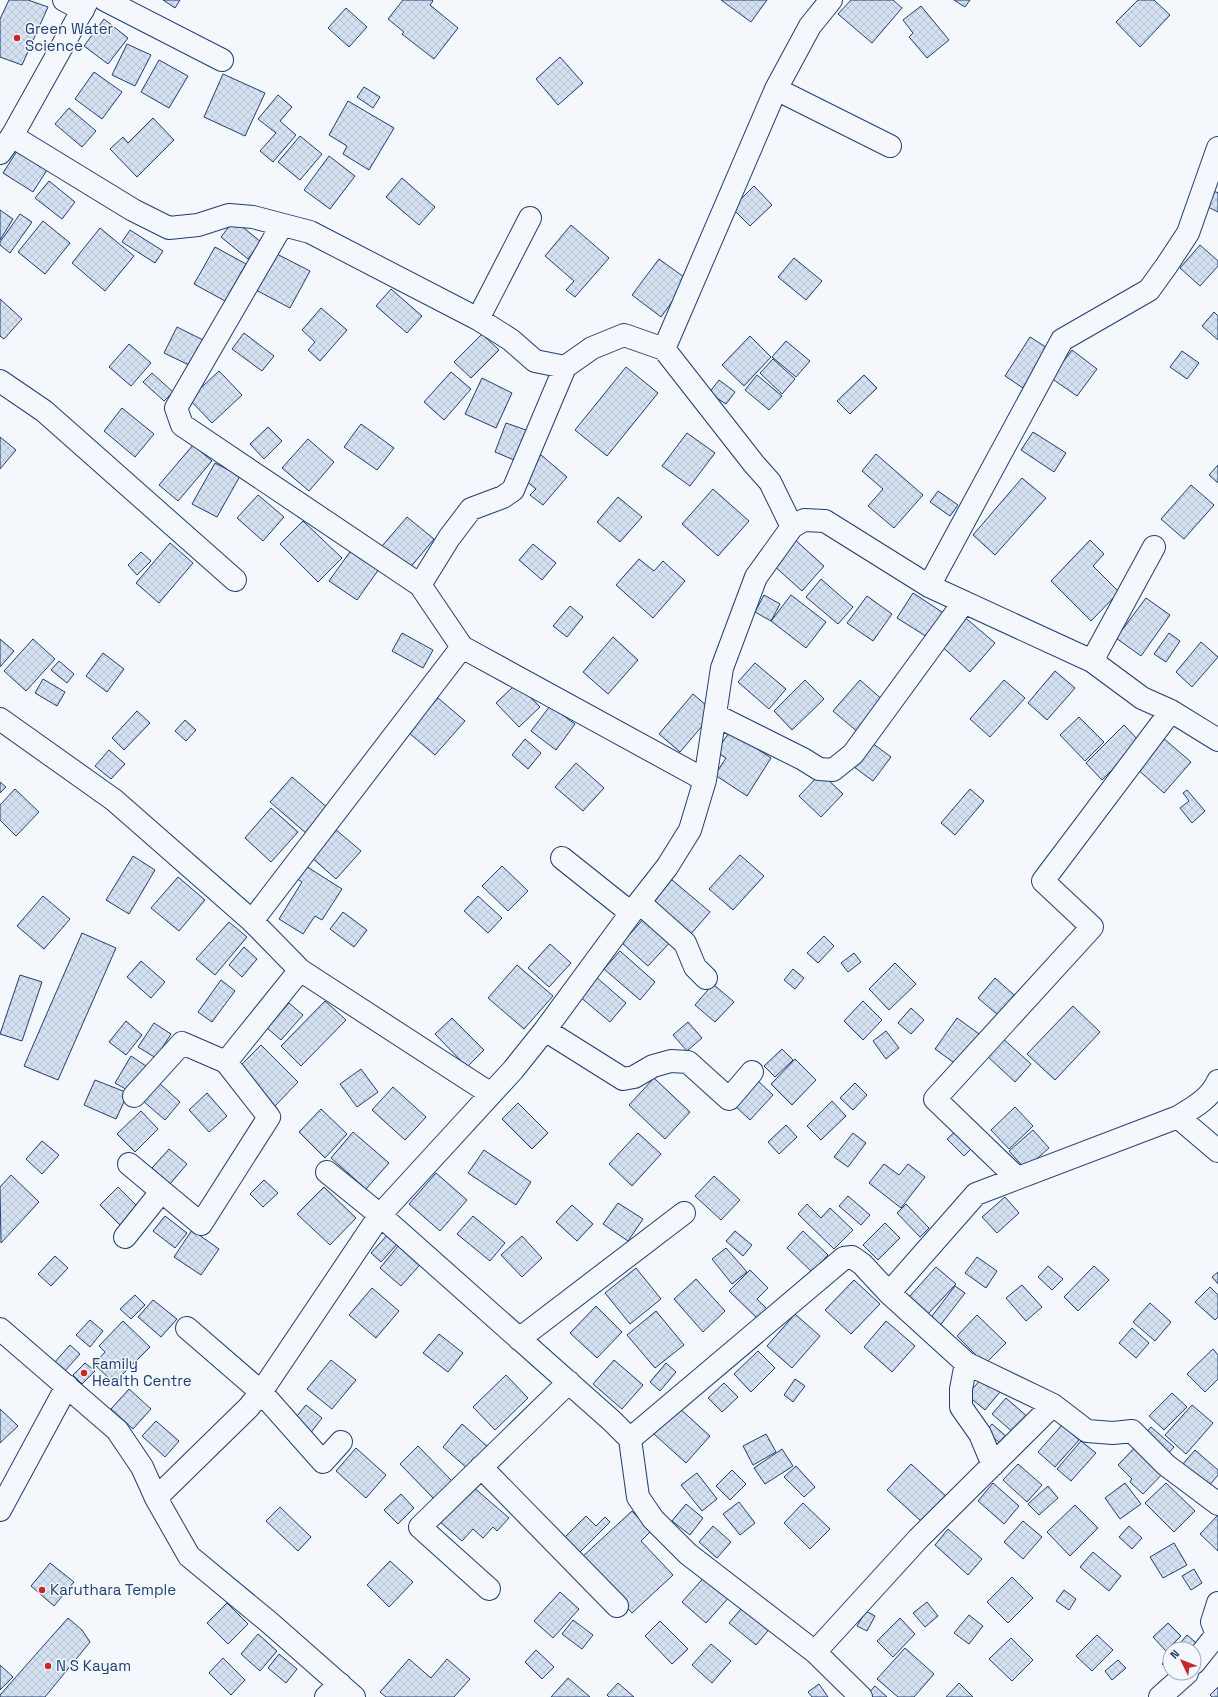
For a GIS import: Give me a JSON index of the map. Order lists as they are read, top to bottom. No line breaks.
{"places":["Green Water Science","Family Health Centre","Karuthara Temple","N S Kayam"],"north":"top left"}
